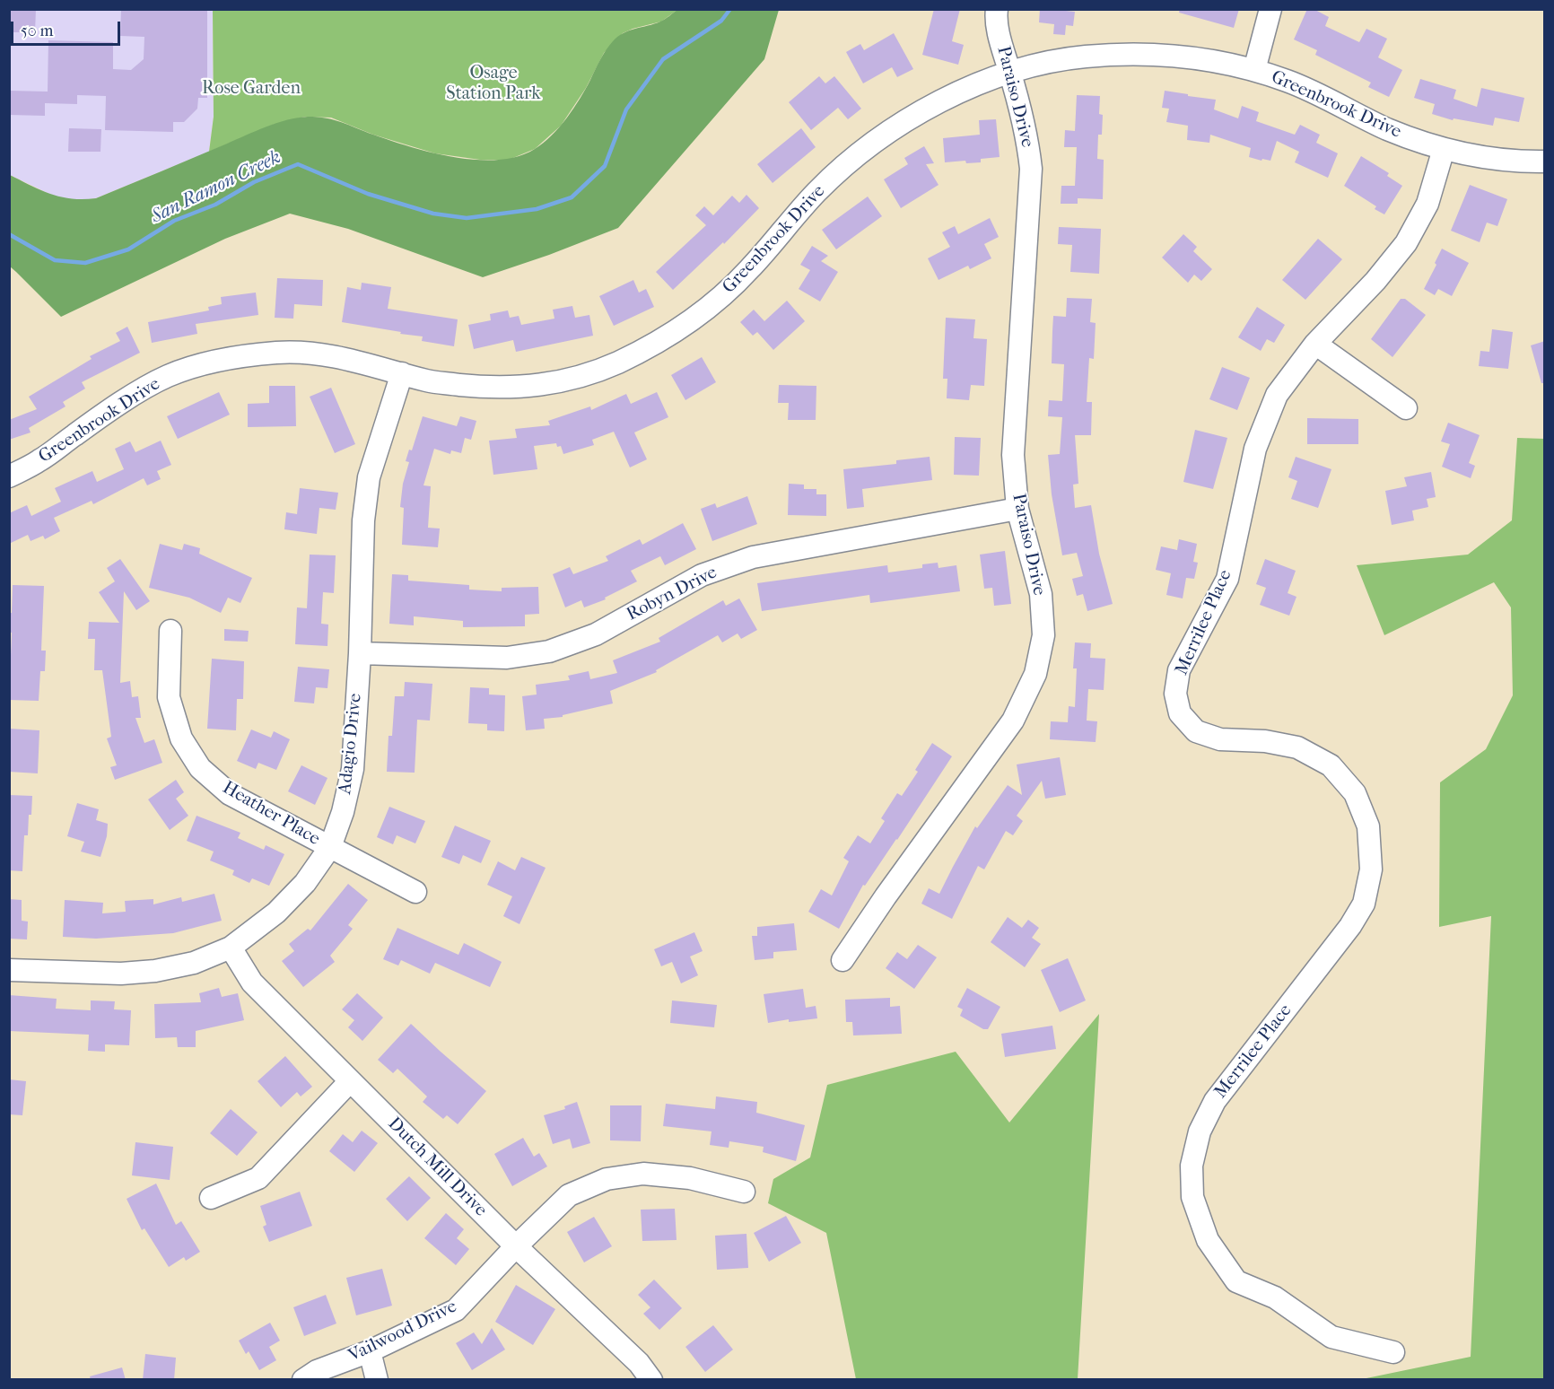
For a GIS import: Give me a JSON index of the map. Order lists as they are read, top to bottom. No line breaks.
{"streets":{"street":["Paraiso Drive","Greenbrook Drive","Robyn Drive","Merrilee Place","Adagio Drive","Heather Place","Dutch Mill Drive","Vailwood Drive"]},"crossings":[["Paraiso Drive","Greenbrook Drive"],["Paraiso Drive","Robyn Drive"],["Greenbrook Drive","Merrilee Place"],["Greenbrook Drive","Adagio Drive"],["Robyn Drive","Adagio Drive"],["Adagio Drive","Heather Place"],["Adagio Drive","Dutch Mill Drive"],["Dutch Mill Drive","Vailwood Drive"]],"water":["San Ramon Creek"],"parks":["Osage Station Park","Rose Garden"],"scale_bar":"50 m"}
